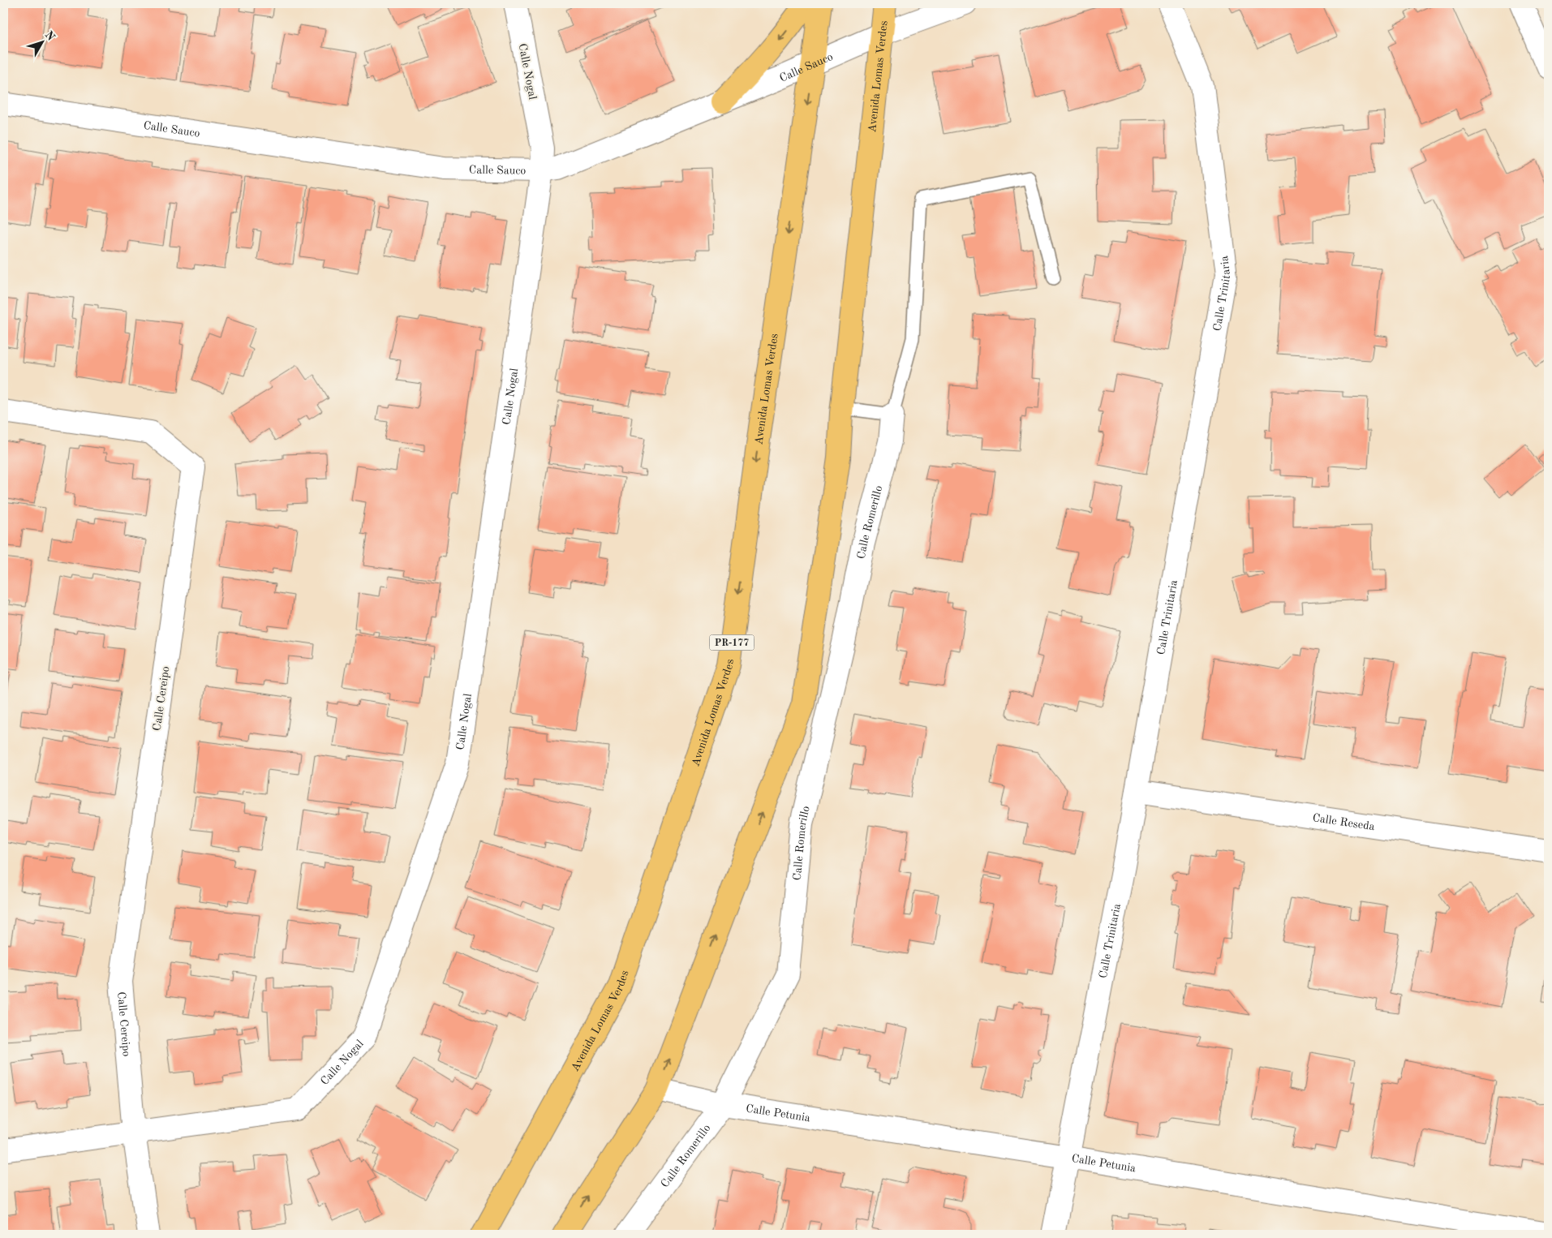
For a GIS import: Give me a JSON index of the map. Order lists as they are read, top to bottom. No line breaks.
{"streets":{"main road":["Avenida Lomas Verdes","PR-177"],"street":["Calle Sauco","Calle Nogal","Calle Trinitaria","Calle Romerillo","Calle Cereipo","Calle Reseda","Calle Petunia"]},"crossings":[["Calle Sauco","Calle Nogal"],["Calle Sauco","Avenida Lomas Verdes"],["Calle Nogal","Calle Cereipo"],["Avenida Lomas Verdes","Calle Petunia"],["Calle Trinitaria","Calle Reseda"],["Calle Trinitaria","Calle Petunia"],["Calle Romerillo","Calle Petunia"]],"north":"top right"}
